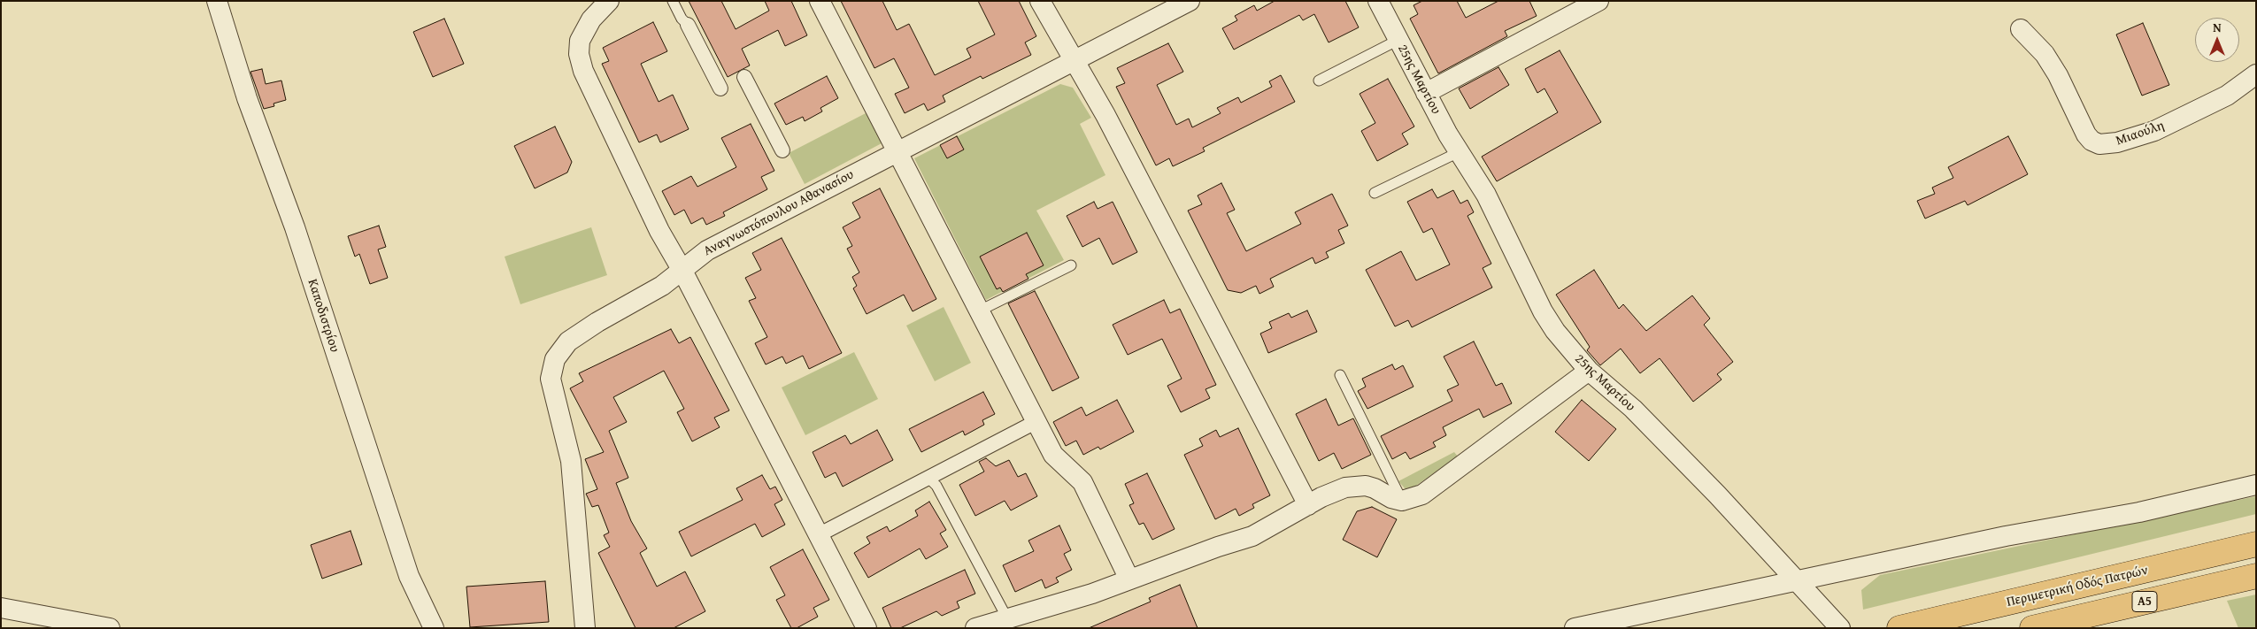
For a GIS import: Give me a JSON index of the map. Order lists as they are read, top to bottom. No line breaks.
{"streets":{"highway":["Περιμετρική Οδός Πατρών","Α5"],"street":["25ης Μαρτίου","Μιαούλη","Αναγνωστόπουλου Αθανασίου","Καποδιστρίου"]},"north":"top"}
